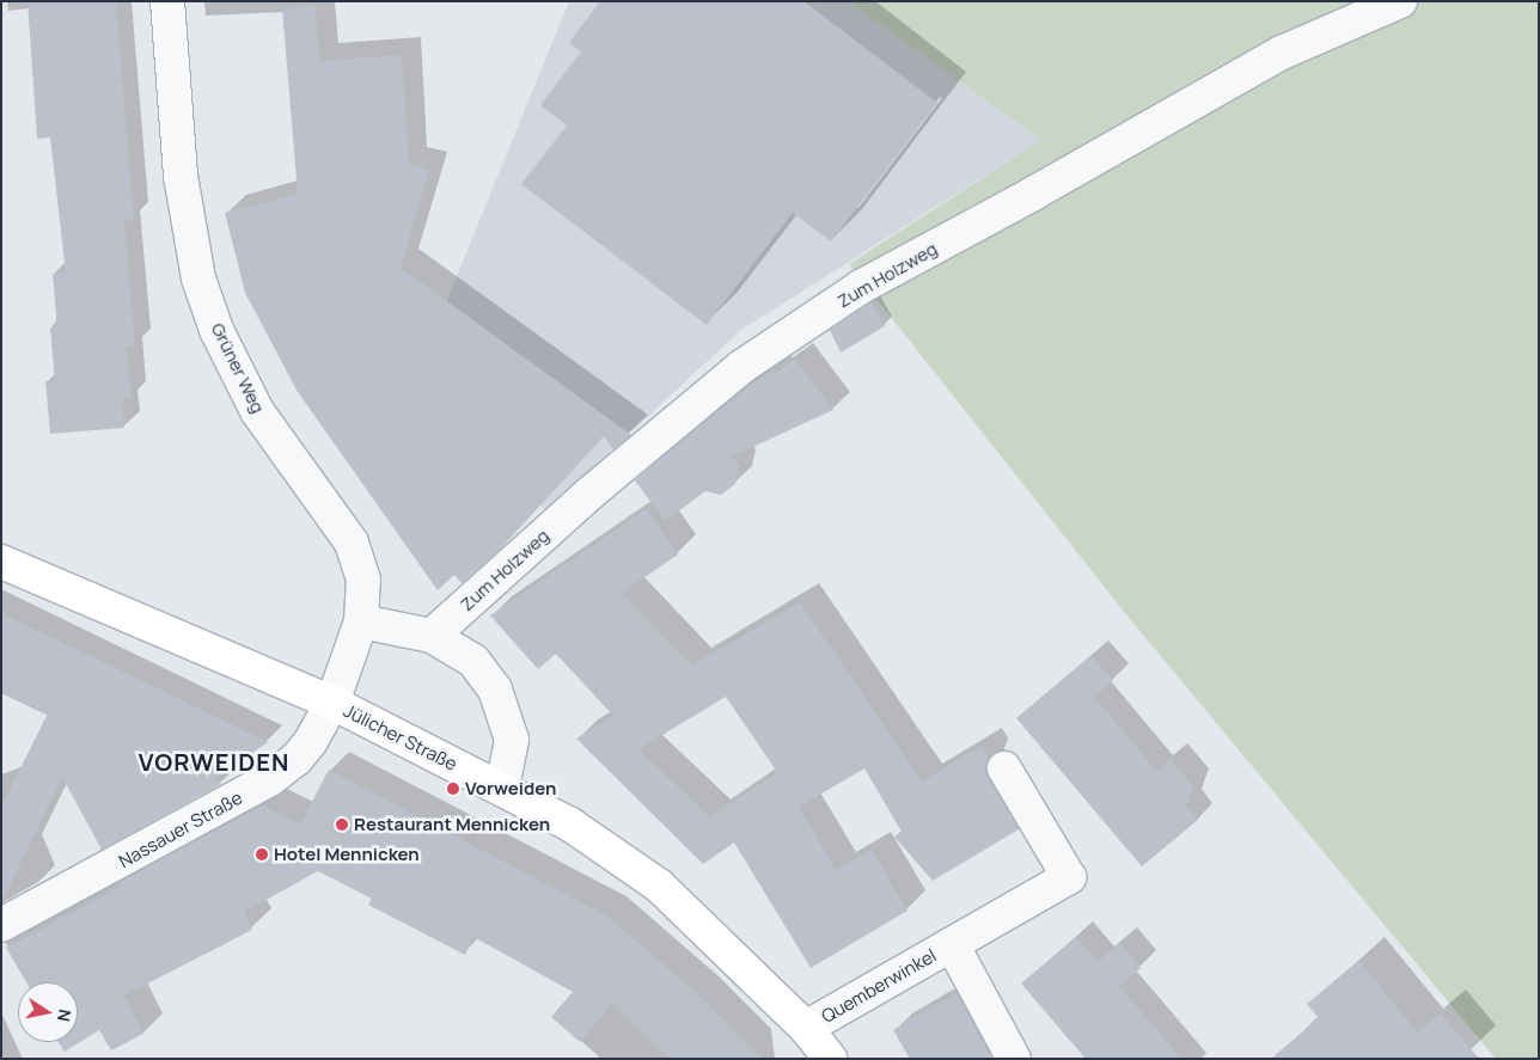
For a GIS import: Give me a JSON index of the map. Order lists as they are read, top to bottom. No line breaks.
{"streets":{"main road":["Jülicher Straße"],"street":["Zum Holzweg","Grüner Weg","Nassauer Straße","Quemberwinkel"]},"crossings":[["Grüner Weg","Jülicher Straße"],["Grüner Weg","Nassauer Straße"],["Jülicher Straße","Nassauer Straße"],["Jülicher Straße","Quemberwinkel"]],"districts":["VORWEIDEN"],"places":["Vorweiden","Restaurant Mennicken","Hotel Mennicken"],"north":"right"}
